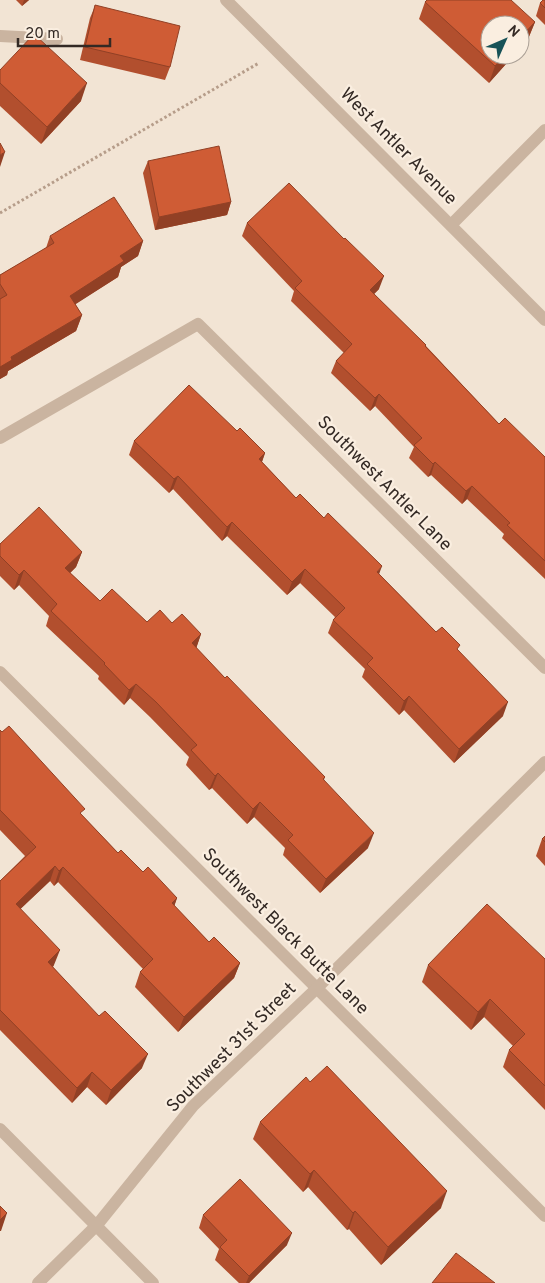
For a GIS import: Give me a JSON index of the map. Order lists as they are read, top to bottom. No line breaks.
{"streets":{"street":["West Antler Avenue","Southwest Antler Lane","Southwest Black Butte Lane","Southwest 31st Street"]},"crossings":[["Southwest Black Butte Lane","Southwest 31st Street"]],"scale_bar":"20 m","north":"top right"}
